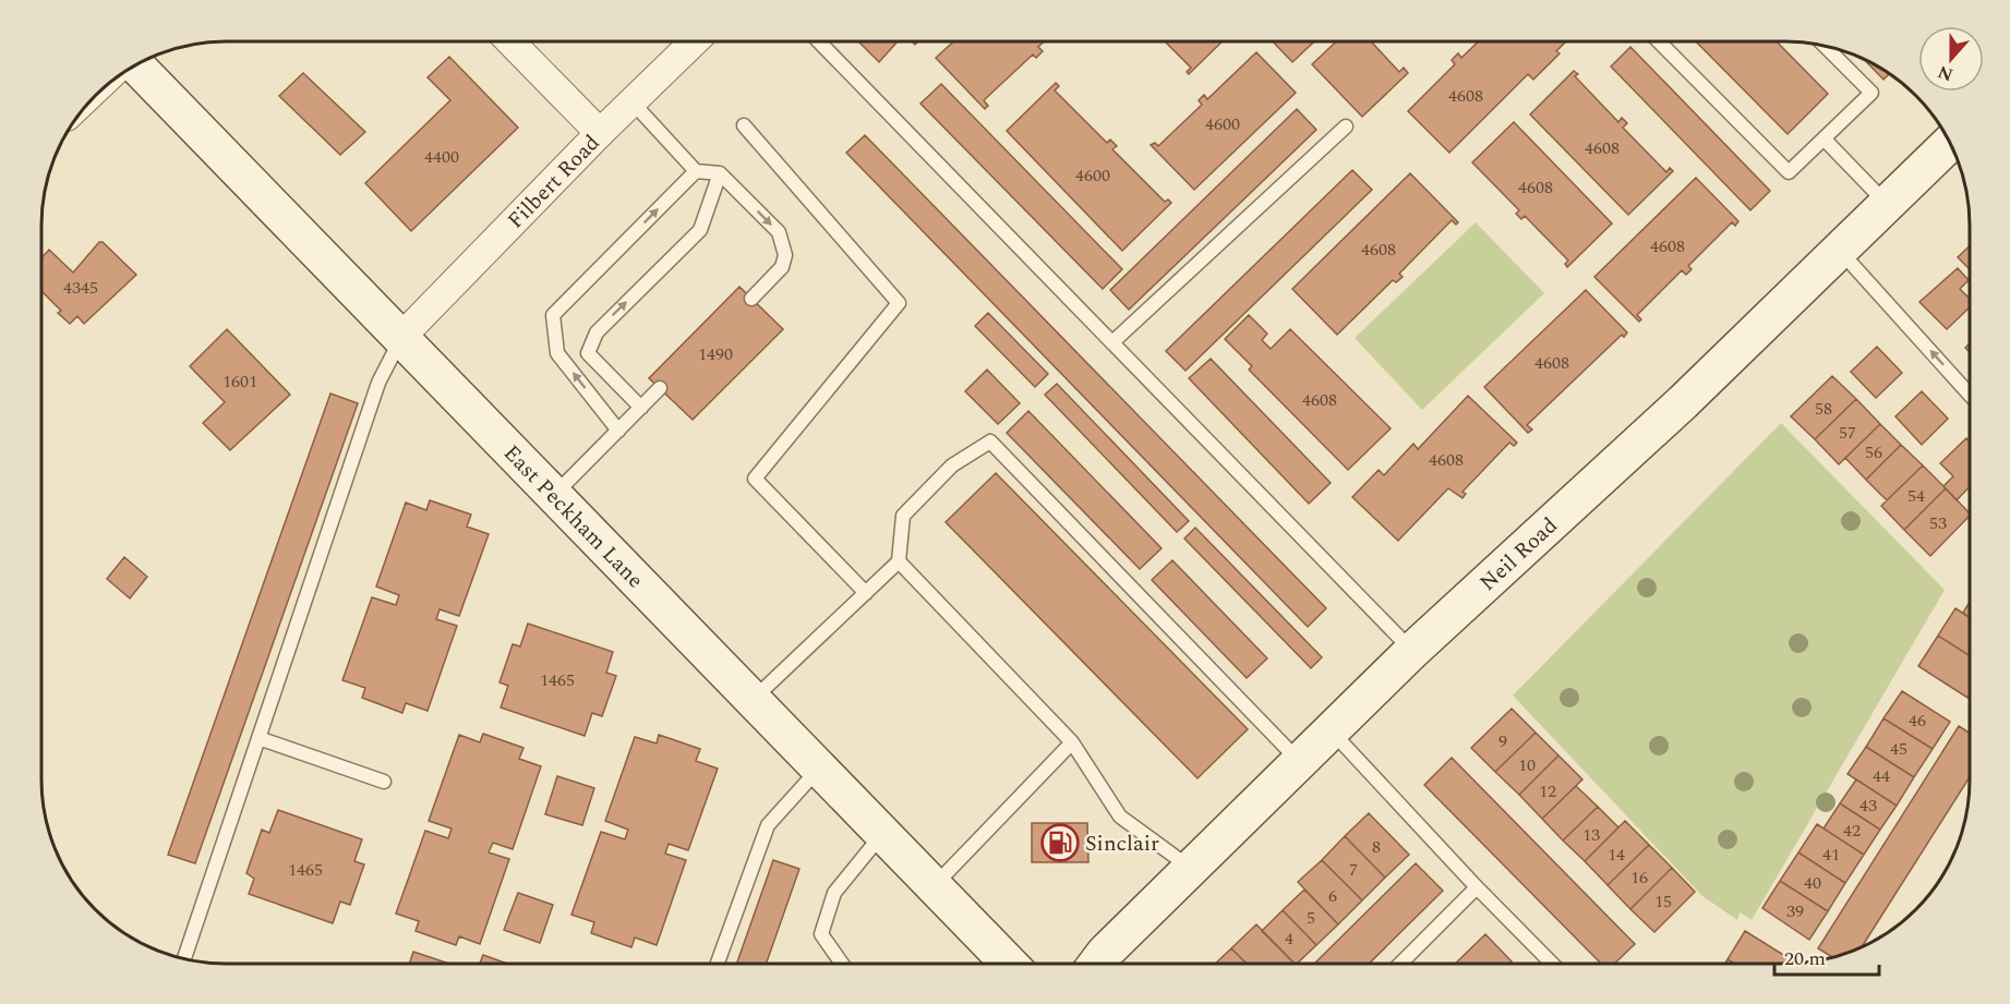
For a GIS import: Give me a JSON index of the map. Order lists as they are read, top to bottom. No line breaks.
{"streets":{"street":["Filbert Road","East Peckham Lane","Neil Road"]},"crossings":[["Filbert Road","East Peckham Lane"]],"places":{"fuel station":["Sinclair"]},"house_numbers":["4608","4600","4608","4400","4600","4608","4608","4608","4345","1490","4608","1601","4608","58","57","56","4608","54","53","1465","46","9","45","10","44","12","43","42","13","8","14","41","1465","7","16","40","6","15","39","5","4"],"scale_bar":"20 m","north":"bottom"}
